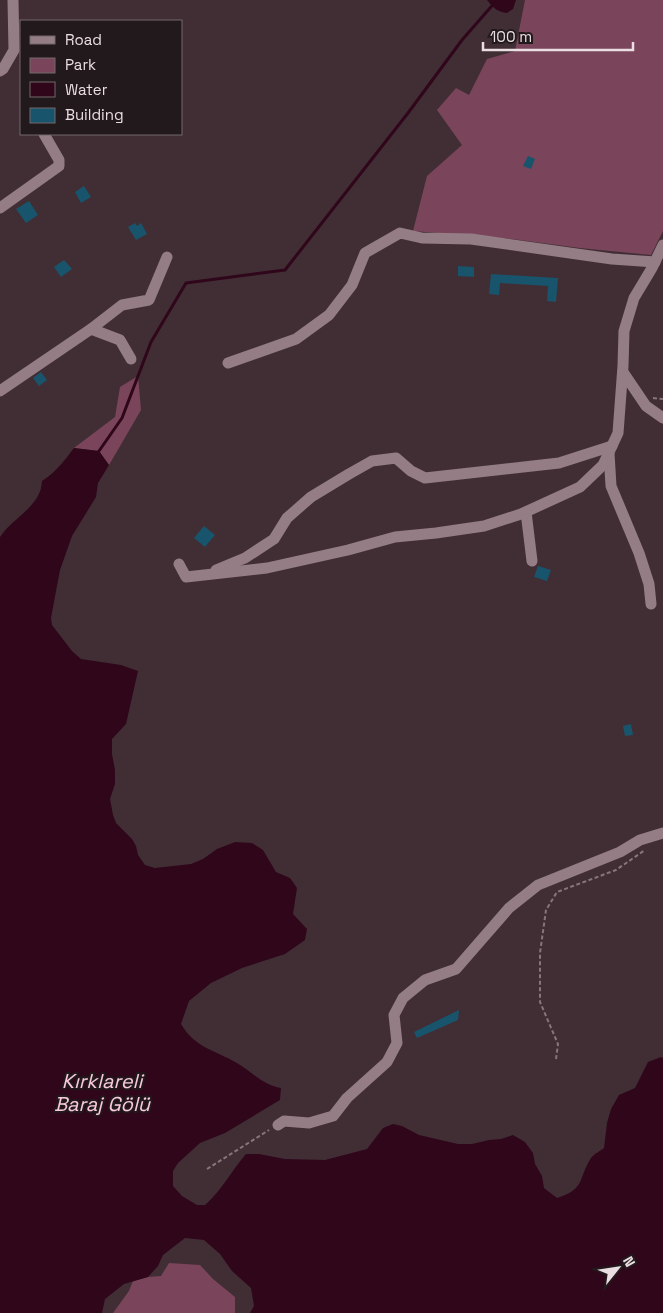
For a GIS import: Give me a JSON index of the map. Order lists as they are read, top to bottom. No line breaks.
{"water":["Kırklareli Baraj Gölü"],"legend":["Road","Park","Water","Building"],"scale_bar":"100 m","north":"top right"}
